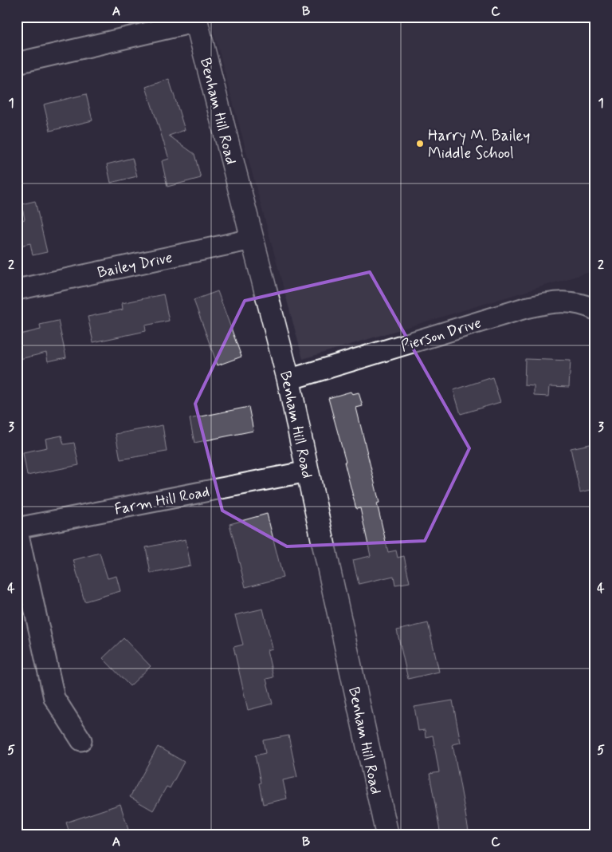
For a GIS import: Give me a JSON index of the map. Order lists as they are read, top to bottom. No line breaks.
{"streets":{"street":["Benham Hill Road","Bailey Drive","Pierson Drive","Farm Hill Road"]},"crossings":[["Benham Hill Road","Bailey Drive"],["Benham Hill Road","Pierson Drive"],["Benham Hill Road","Farm Hill Road"]],"places":["Harry M. Bailey Middle School"],"grid":{"columns":["A","B","C"],"rows":["1","2","3","4","5"]}}
